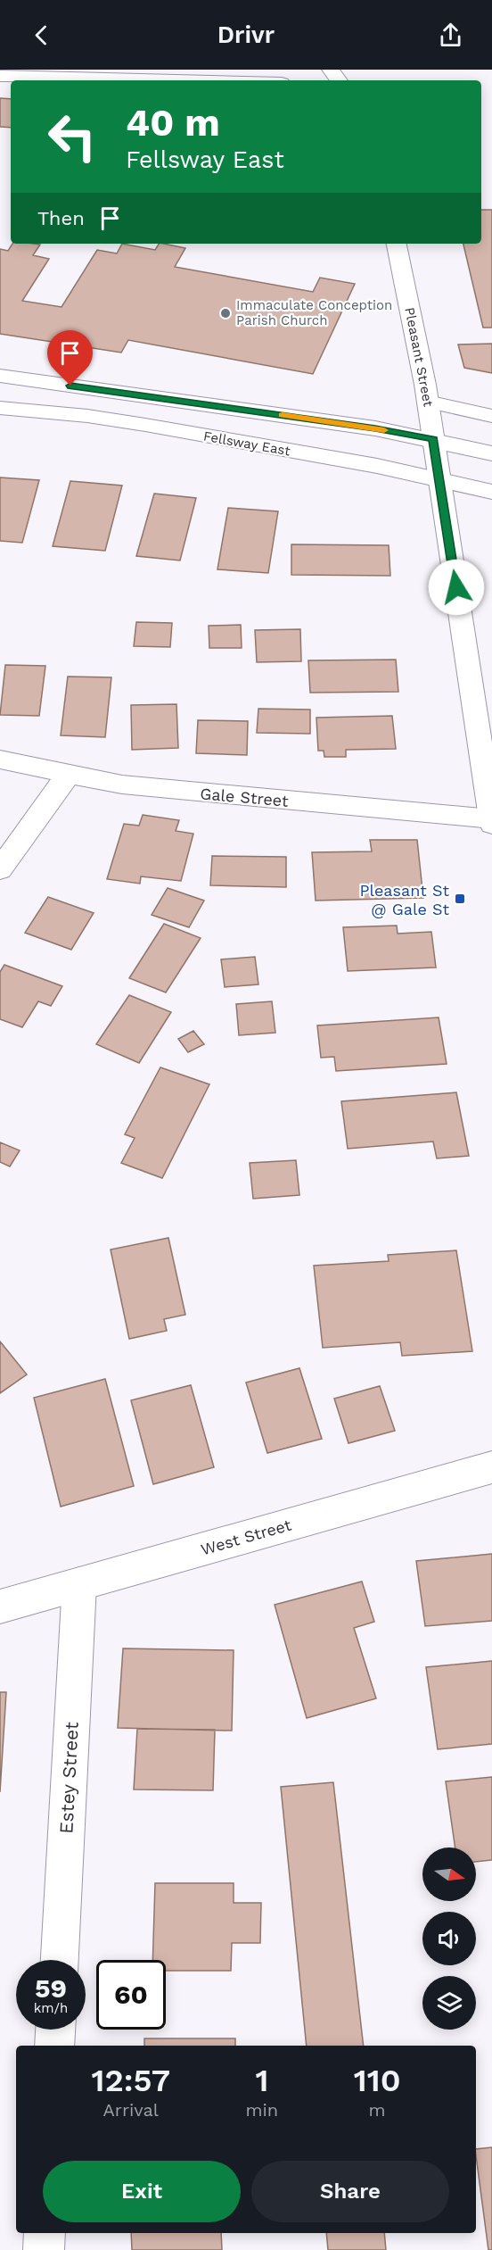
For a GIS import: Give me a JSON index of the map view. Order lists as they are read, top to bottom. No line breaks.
{"streets":{"main road":["Pleasant Street","Fellsway East","Gale Street","West Street","Estey Street"]},"crossings":[["Pleasant Street","Fellsway East"],["Pleasant Street","Gale Street"],["West Street","Estey Street"]],"places":{"other":["Immaculate Conception Parish Church"],"transit":["Pleasant St @ Gale St"]},"north":"right","page":{"header":"Drivr","turn":["40 m","Fellsway East"],"then":"Then","speed":"59 km/h","limit":"60","eta":["12:57","Arrival","1","min","110","m"],"buttons":["Exit","Share"]}}
